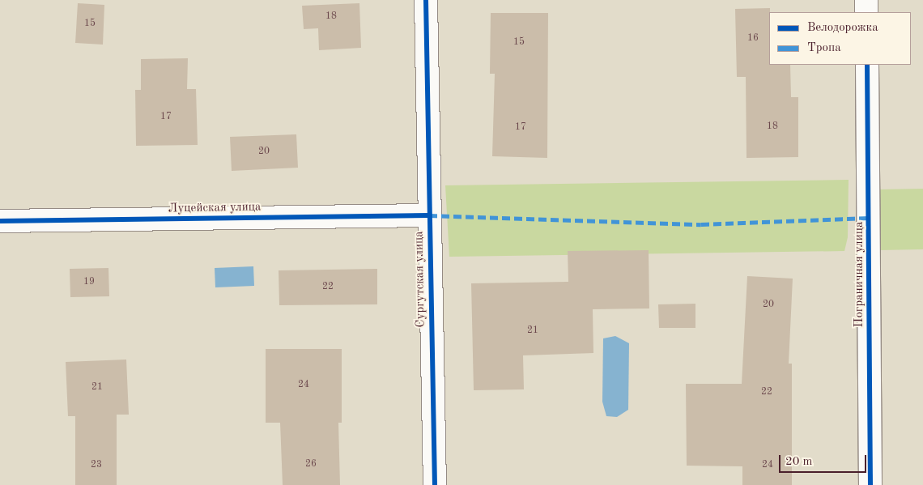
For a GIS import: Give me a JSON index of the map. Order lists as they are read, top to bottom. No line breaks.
{"streets":{"street":["Луцейская улица","Пограничная улица","Сургутская улица"]},"crossings":[["Луцейская улица","Сургутская улица"]],"house_numbers":["18","15","16","15","17","18","17","20","19","22","20","21","24","21","22","26","23","24"],"legend":["Велодорожка","Тропа"],"scale_bar":"20 m"}
